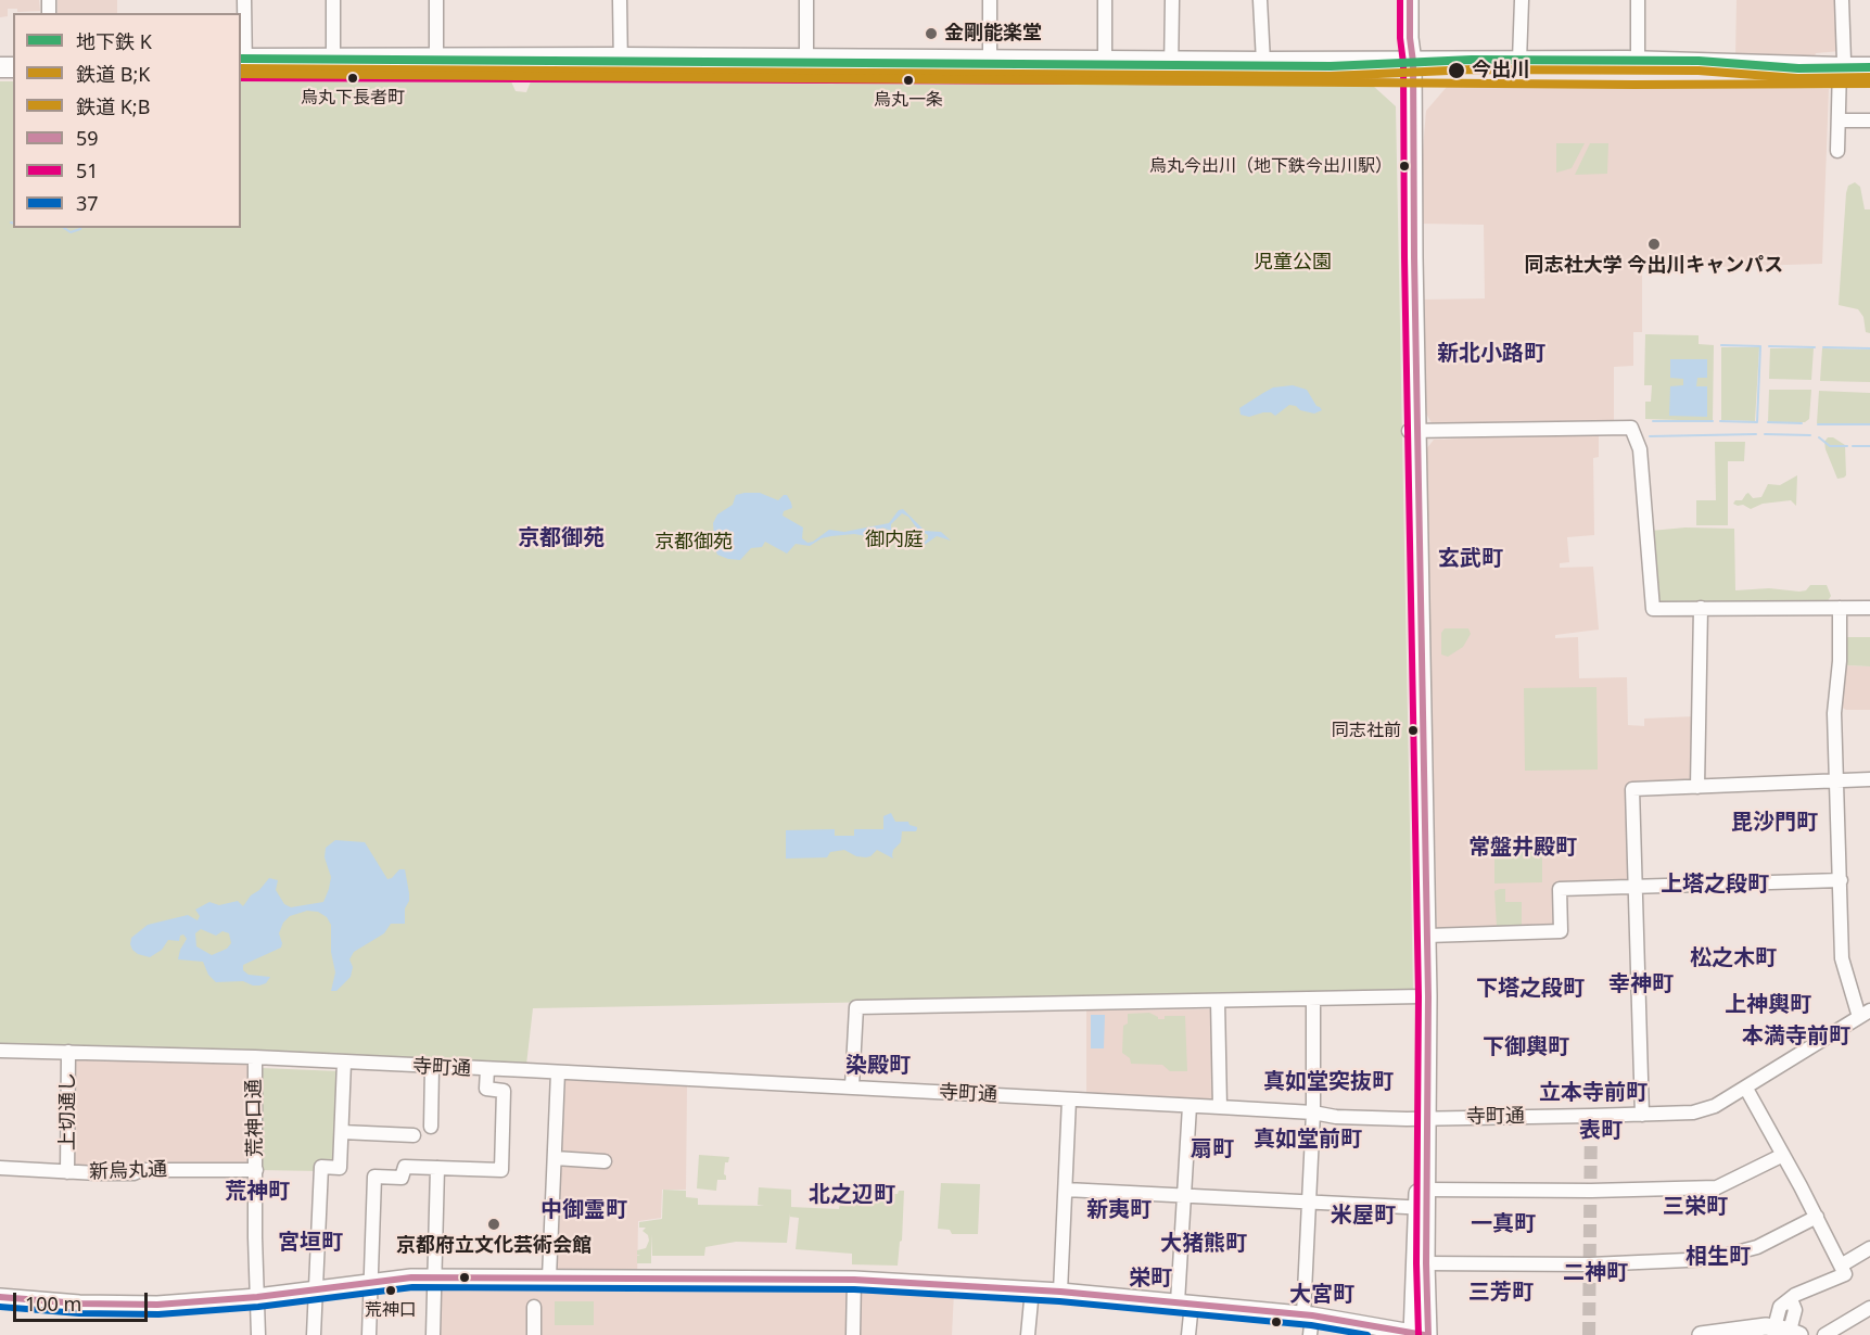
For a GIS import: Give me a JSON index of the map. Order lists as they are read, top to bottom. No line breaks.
{"streets":{"street":["寺町通","上切通し","荒神口通","新烏丸通"]},"crossings":[["寺町通","上切通し"],["寺町通","荒神口通"],["上切通し","新烏丸通"],["荒神口通","新烏丸通"]],"districts":["新北小路町","京都御苑","玄武町","毘沙門町","常盤井殿町","上塔之段町","松之木町","幸神町","下塔之段町","上神輿町","本満寺前町","下御輿町","染殿町","真如堂突抜町","立本寺前町","表町","真如堂前町","扇町","荒神町","北之辺町","三栄町","中御霊町","新夷町","米屋町","一真町","宮垣町","大猪熊町","相生町","二神町","栄町","三芳町","大宮町"],"parks":["児童公園","御内庭","京都御苑"],"places":["金剛能楽堂","今出川","烏丸下長者町","烏丸一条","烏丸今出川（地下鉄今出川駅）","同志社大学 今出川キャンパス","同志社前","京都府立文化芸術会館","荒神口"],"lines":["transit line 59","transit line 51","metro line K","rail line B;K","rail line K;B","transit line 37"],"legend":["地下鉄 K","鉄道 B;K","鉄道 K;B","59","51","37"],"scale_bar":"100 m"}
